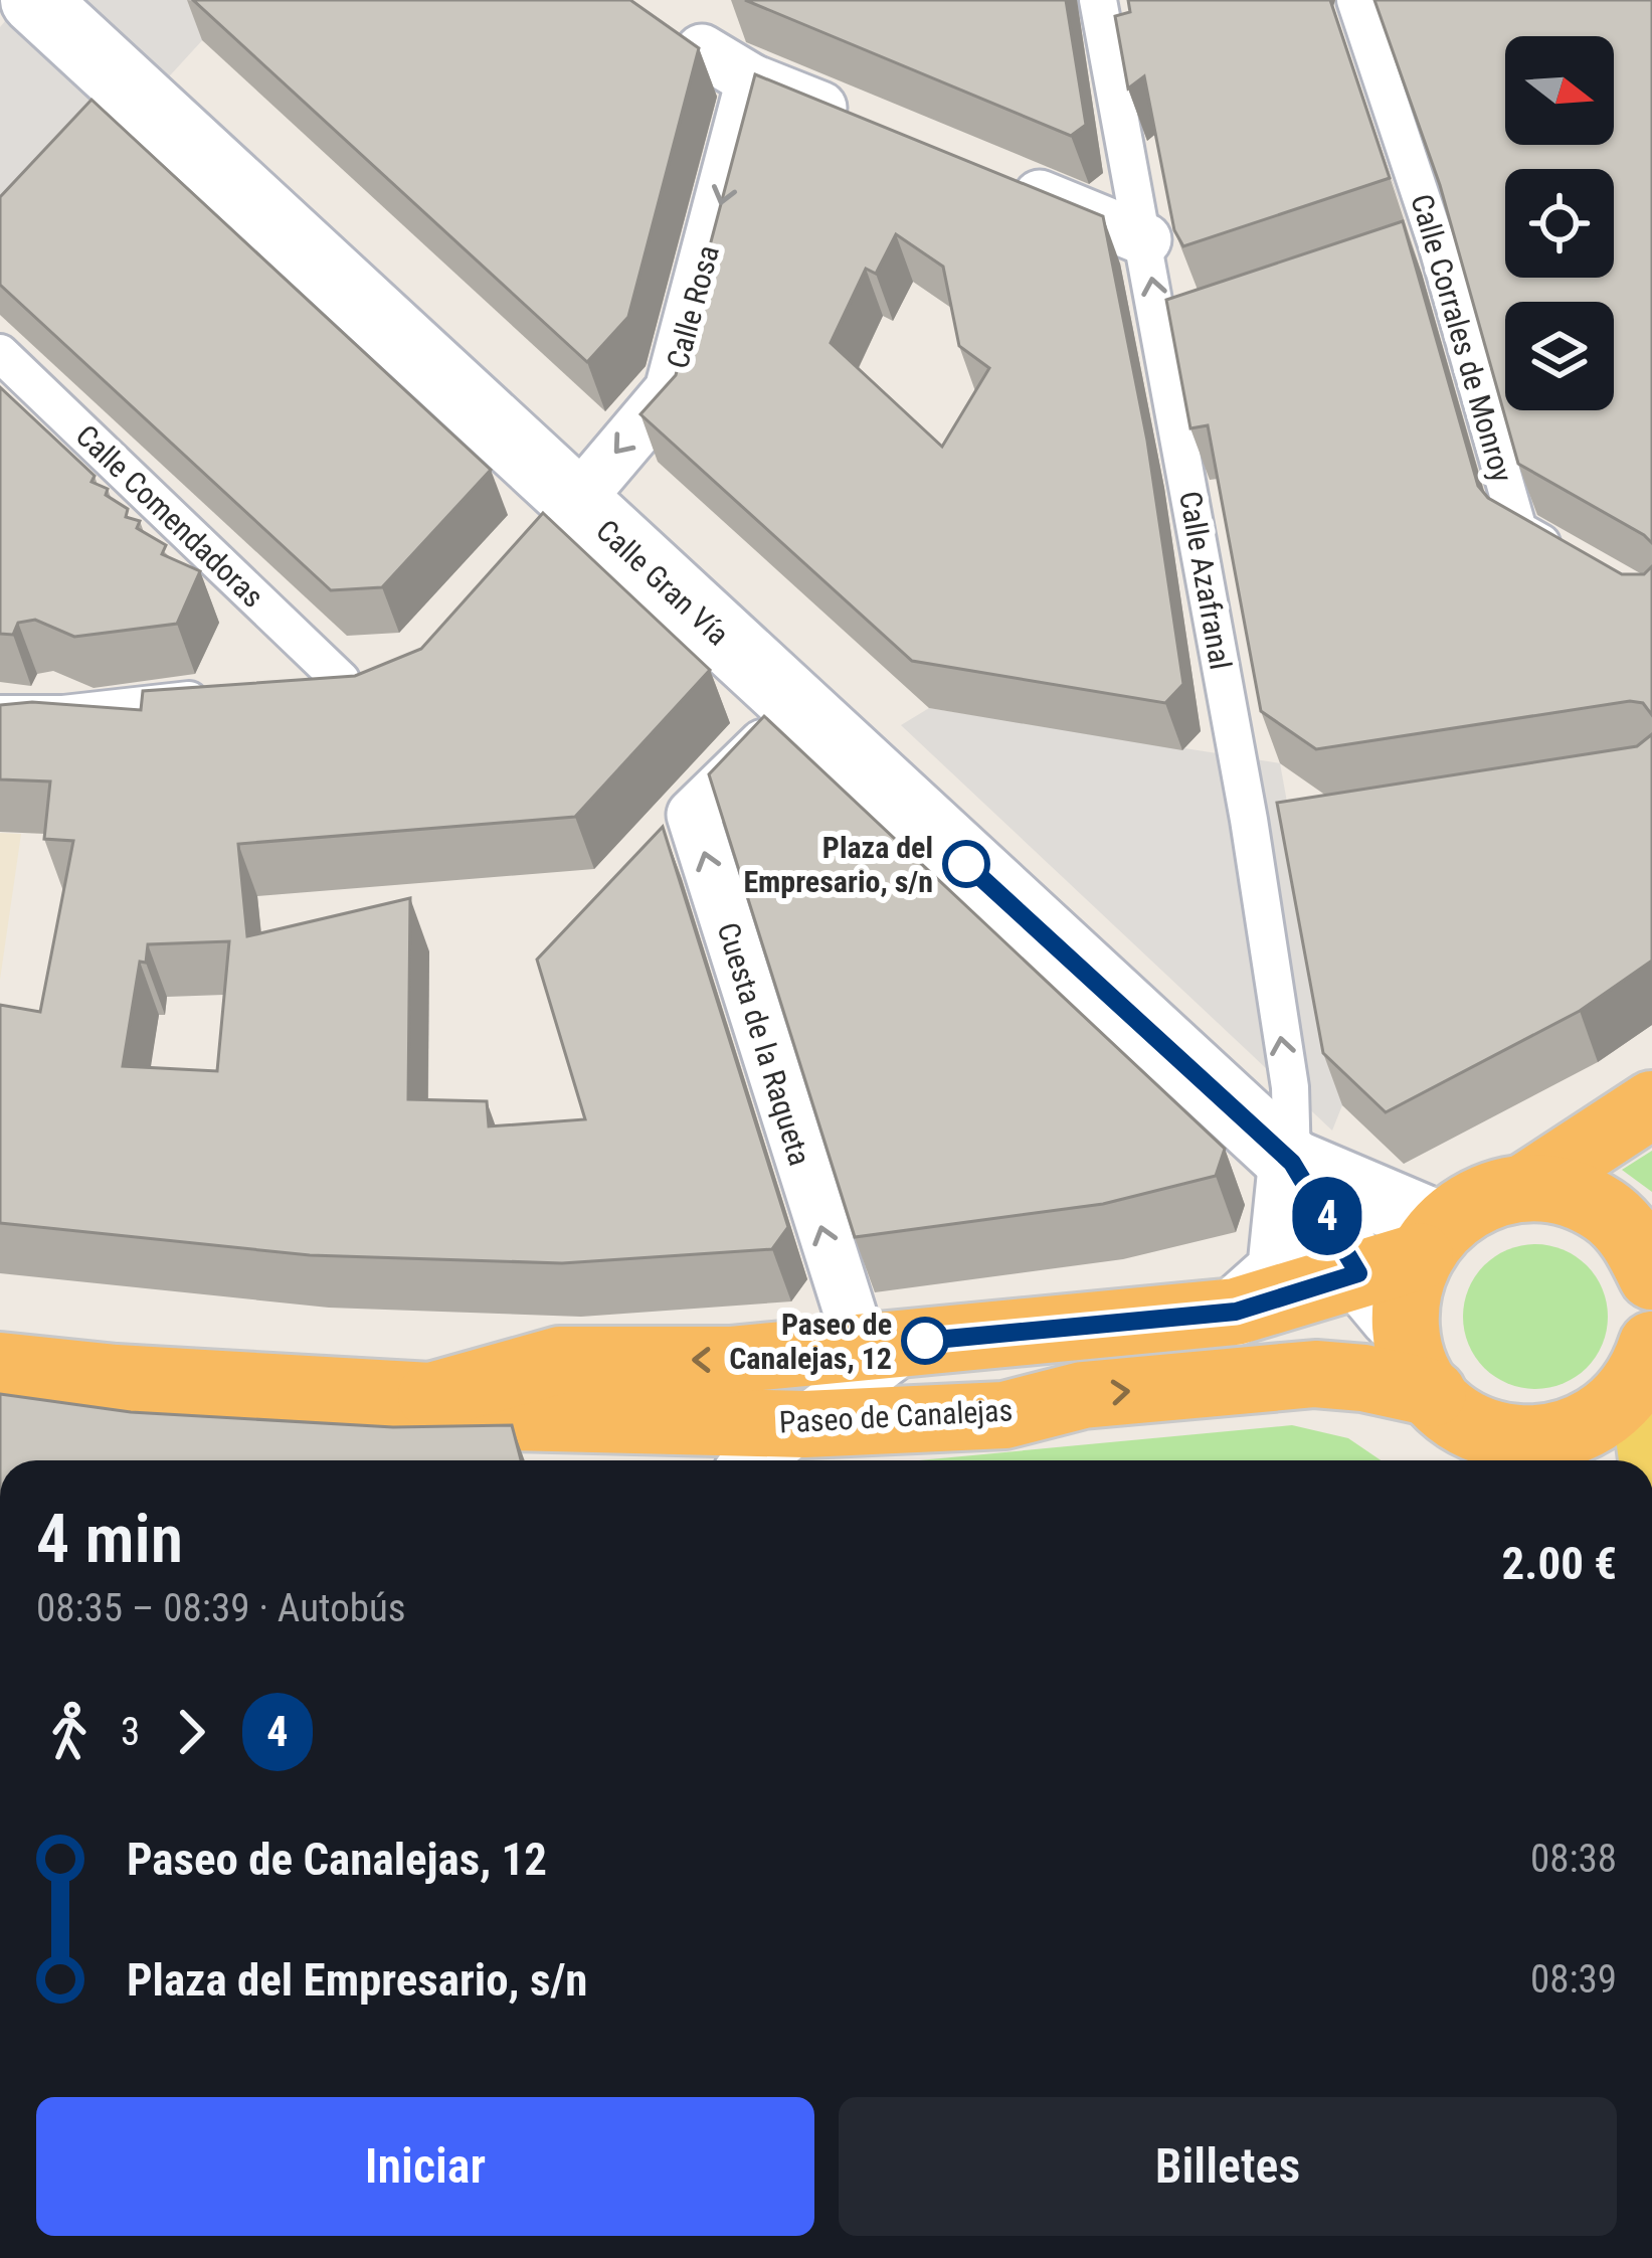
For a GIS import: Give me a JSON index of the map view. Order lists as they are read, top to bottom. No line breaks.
{"streets":{"highway":["Paseo de Canalejas"],"main road":["Calle Gran Vía"],"street":["Calle Rosa","Calle Corrales de Monroy","Calle Comendadoras","Calle Azafranal","Cuesta de la Raqueta"]},"crossings":[["Calle Rosa","Calle Gran Vía"],["Calle Azafranal","Calle Gran Vía"],["Calle Gran Vía","Cuesta de la Raqueta"],["Calle Gran Vía","Paseo de Canalejas"],["Cuesta de la Raqueta","Paseo de Canalejas"]],"one_way":["Calle Rosa","Calle Azafranal","Cuesta de la Raqueta"],"places":["Plaza del Empresario, s/n","Paseo de Canalejas, 12"],"lines":["bus line 4"],"north":"right","page":{"on_map":"4","heading":["4 min","08:35 – 08:39 · Autobús","2.00 €"],"legs":["3","4"],"list":[{"name":"Paseo de Canalejas, 12","value":"08:38"},{"name":"Plaza del Empresario, s/n","value":"08:39"}],"buttons":["Iniciar","Billetes"]}}
